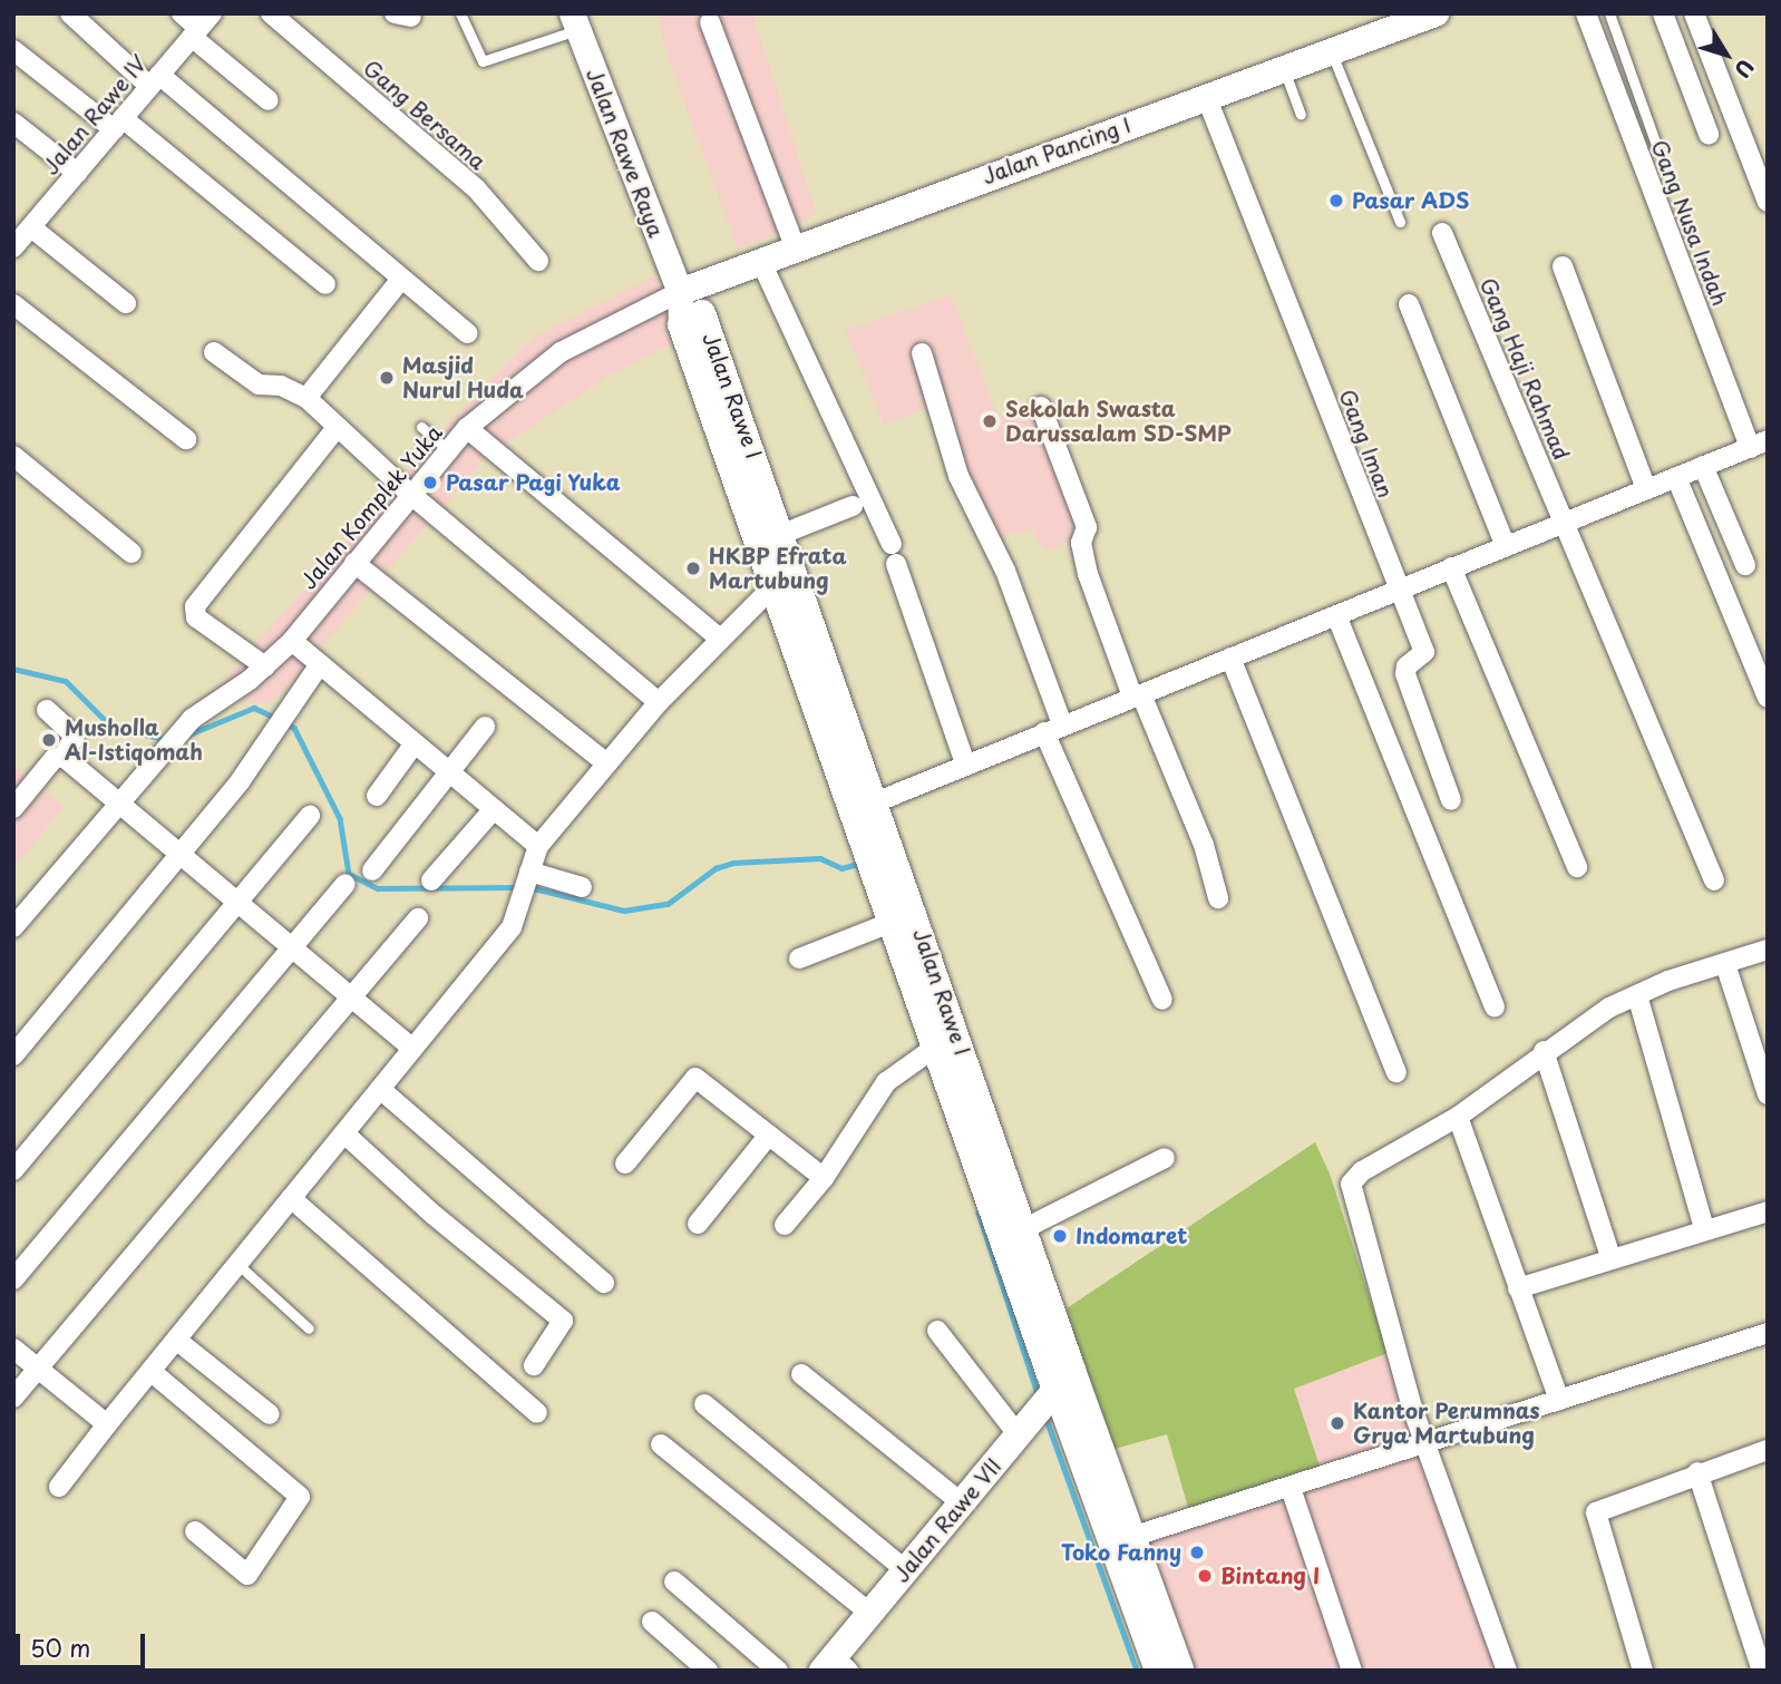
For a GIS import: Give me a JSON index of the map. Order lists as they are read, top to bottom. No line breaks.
{"streets":{"main road":["Jalan Pancing I","Jalan Rawe I","Jalan Rawe VII"],"street":["Jalan Rawe IV","Gang Bersama","Jalan Rawe Raya","Gang Nusa Indah","Gang Haji Rahmad","Gang Iman","Jalan Komplek Yuka"]},"crossings":[["Jalan Pancing I","Jalan Rawe Raya"],["Jalan Pancing I","Gang Iman"],["Jalan Pancing I","Jalan Komplek Yuka"],["Jalan Rawe Raya","Jalan Komplek Yuka"],["Jalan Rawe I","Jalan Rawe VII"]],"places":["Pasar ADS","Masjid Nurul Huda","Sekolah Swasta Darussalam SD-SMP","Pasar Pagi Yuka","HKBP Efrata Martubung","Musholla Al-Istiqomah","Indomaret","Kantor Perumnas Grya Martubung","Toko Fanny","Bintang I"],"scale_bar":"50 m","north":"bottom right"}
